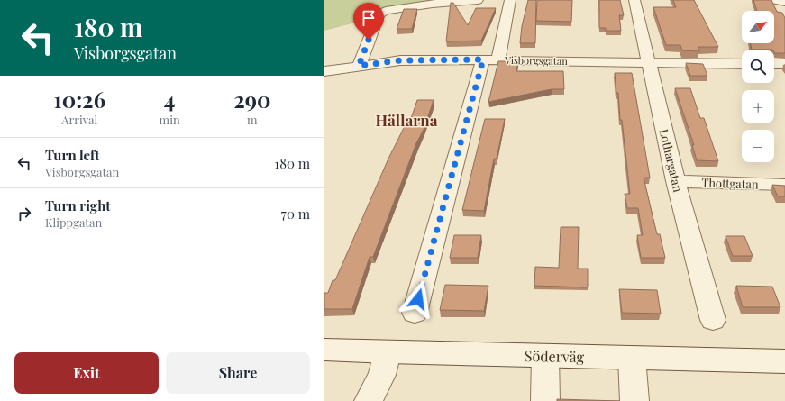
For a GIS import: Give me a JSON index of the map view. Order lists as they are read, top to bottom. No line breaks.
{"streets":{"street":["Visborgsgatan","Lothargatan","Thottgatan","Söderväg"]},"crossings":[["Visborgsgatan","Lothargatan"],["Lothargatan","Thottgatan"]],"districts":["Hällarna"],"north":"top right","page":{"turn":["180 m","Visborgsgatan"],"map_buttons":["+","−"],"eta":["10:26","Arrival","4","min","290","m"],"list":[{"name":"Turn left","note":"Visborgsgatan","value":"180 m"},{"name":"Turn right","note":"Klippgatan","value":"70 m"}],"buttons":["Exit","Share"]}}
